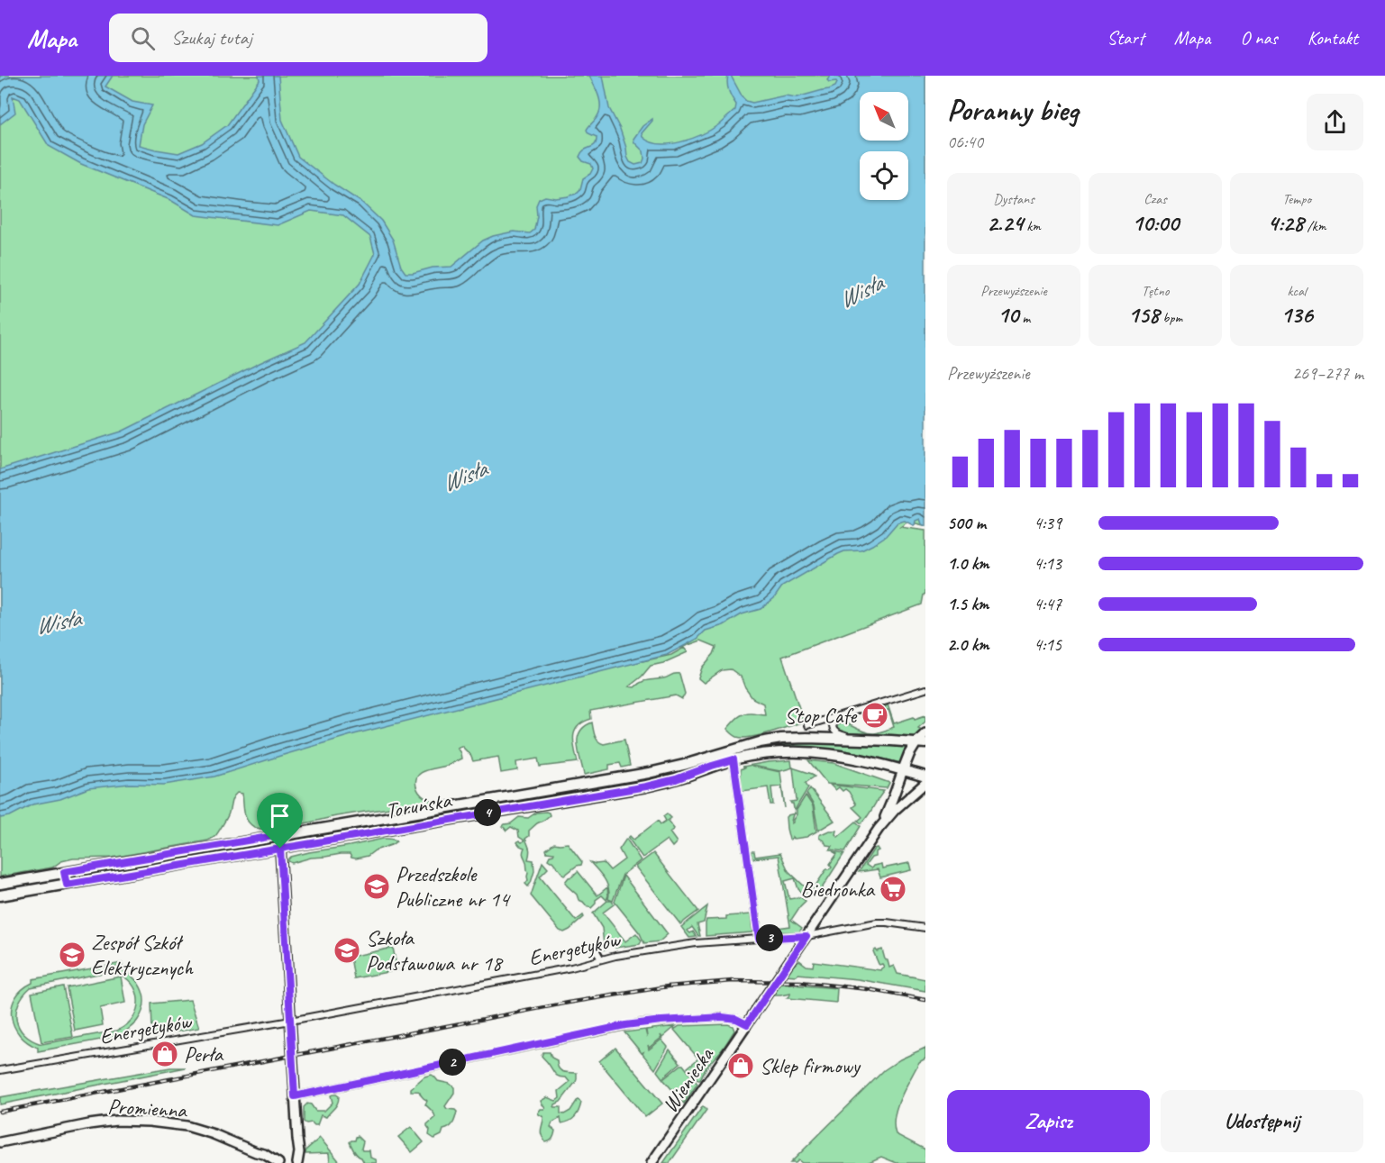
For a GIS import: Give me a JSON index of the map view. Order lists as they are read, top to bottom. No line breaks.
{"streets":{"main road":["Toruńska"],"street":["Energetyków","Wieniecka","Promienna"]},"crossings":[["Toruńska","Wieniecka"],["Energetyków","Wieniecka"]],"water":["Wisła"],"places":{"cafe":["Stop Cafe"],"school or university":["Przedszkole Publiczne nr 14","Szkoła Podstawowa nr 18","Zespół Szkół Elektrycznych"],"supermarket":["Biedronka"],"shop":["Perła","Sklep firmowy"]},"north":"top left","page":{"header":"Mapa","search":"Szukaj tutaj","nav":["Start","Mapa","O nas","Kontakt"],"heading":["Poranny bieg","06:40"],"stats":[["Dystans","2.24 km"],["Czas","10:00"],["Tempo","4:28 /km"],["Przewyższenie","10 m"],["Tętno","158 bpm"],["kcal","136"]],"chart":["Przewyższenie","269–277 m"],"list":[{"name":"500 m","note":"4:39"},{"name":"1.0 km","note":"4:13"},{"name":"1.5 km","note":"4:47"},{"name":"2.0 km","note":"4:15"}],"pins":["4","3","2"],"buttons":["Zapisz","Udostępnij"]}}
